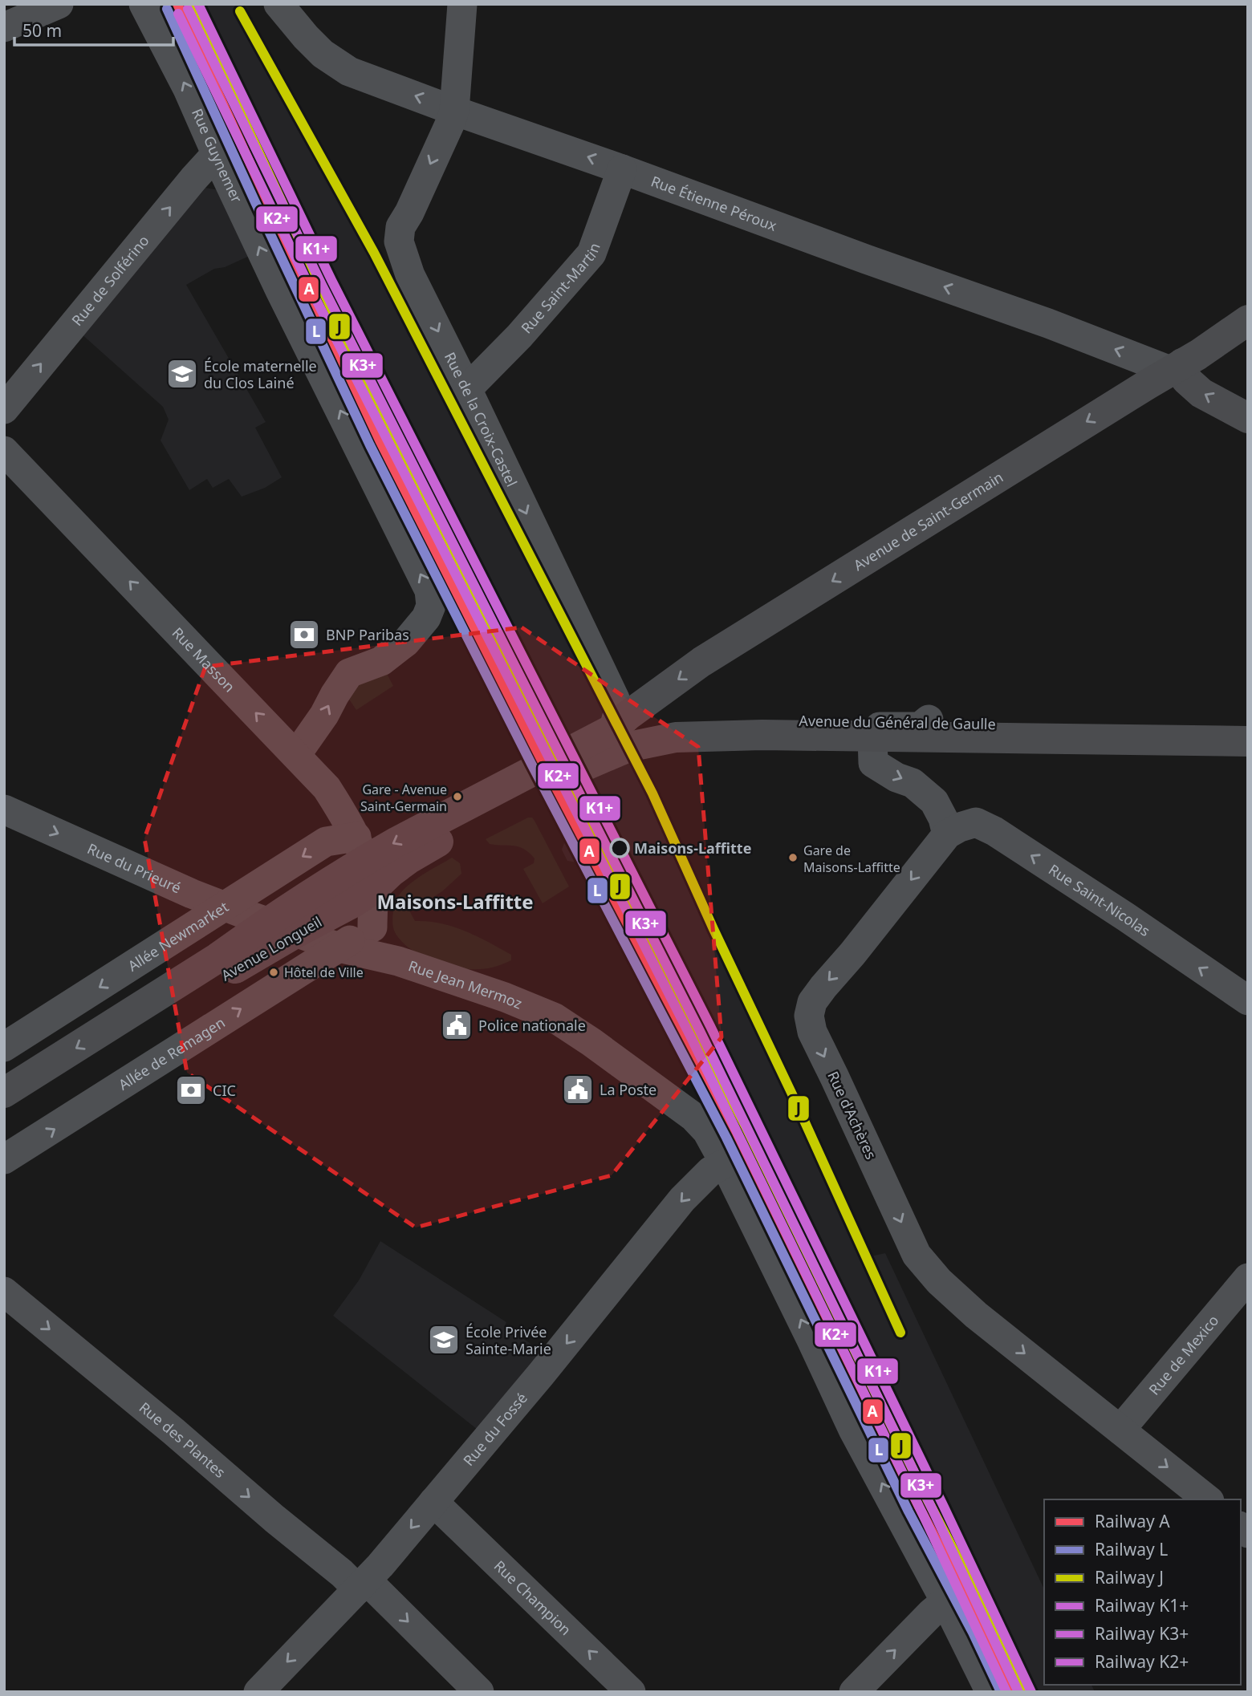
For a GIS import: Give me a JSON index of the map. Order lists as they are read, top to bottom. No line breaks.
{"streets":{"main road":["Avenue de Saint-Germain","Avenue du Général de Gaulle","Avenue Longueil"],"street":["Rue Guynemer","Rue Étienne Péroux","Rue de Solférino","Rue Saint-Martin","Rue de la Croix-Castel","Rue Masson","Rue du Prieuré","Rue Saint-Nicolas","Allée Newmarket","Rue Jean Mermoz","Allée de Remagen","Rue d'Achères","Rue de Mexico","Rue du Fossé","Rue des Plantes","Rue Champion"]},"crossings":[["Rue Guynemer","Rue de Solférino"],["Rue Guynemer","Rue Masson"],["Rue Étienne Péroux","Rue Saint-Martin"],["Rue Étienne Péroux","Rue de la Croix-Castel"],["Rue Étienne Péroux","Avenue de Saint-Germain"],["Rue Saint-Martin","Rue de la Croix-Castel"],["Rue de la Croix-Castel","Avenue de Saint-Germain"],["Rue de la Croix-Castel","Avenue du Général de Gaulle"],["Avenue de Saint-Germain","Avenue du Général de Gaulle"],["Rue Masson","Allée Newmarket"],["Rue Masson","Avenue Longueil"],["Rue du Prieuré","Allée Newmarket"],["Rue du Prieuré","Avenue Longueil"],["Rue du Prieuré","Rue Jean Mermoz"],["Rue Saint-Nicolas","Rue d'Achères"],["Allée Newmarket","Avenue Longueil"],["Avenue Longueil","Rue Jean Mermoz"],["Rue Jean Mermoz","Allée de Remagen"],["Rue Jean Mermoz","Rue du Fossé"],["Rue d'Achères","Rue de Mexico"],["Rue du Fossé","Rue des Plantes"],["Rue du Fossé","Rue Champion"]],"one_way":["Rue Guynemer","Rue Étienne Péroux","Rue de Solférino","Rue de la Croix-Castel","Avenue de Saint-Germain","Rue Masson","Rue du Prieuré","Rue Saint-Nicolas","Allée Newmarket","Rue Jean Mermoz","Allée de Remagen","Rue d'Achères","Rue du Fossé","Rue des Plantes","Rue Champion"],"districts":["Maisons-Laffitte"],"places":{"school or university":["École maternelle du Clos Lainé","École Privée Sainte-Marie"],"bank":["BNP Paribas","CIC"],"other":["Gare - Avenue Saint-Germain","Maisons-Laffitte","Gare de Maisons-Laffitte","Hôtel de Ville"],"public building":["Police nationale","La Poste"]},"lines":["rail line A","rail line J","rail line K1+","rail line L","rail line K3+","rail line K2+"],"legend":["Railway A","Railway L","Railway J","Railway K1+","Railway K3+","Railway K2+"],"scale_bar":"50 m"}
